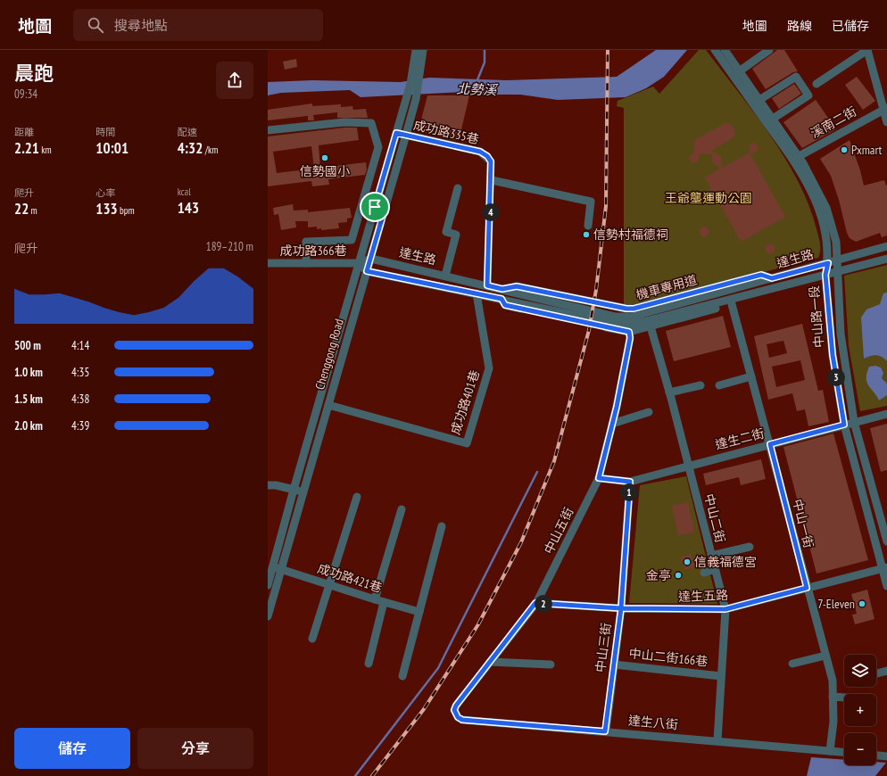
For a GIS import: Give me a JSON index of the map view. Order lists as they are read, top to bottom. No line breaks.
{"streets":{"street":["溪南二街","成功路335巷","成功路366巷","達生路","中山路一段","Chenggong Road","成功路401巷","達生二街","中山二街","中山一街","中山五街","成功路421巷","達生五路","中山三街","中山二街166巷","達生八街"]},"crossings":[["溪南二街","中山路一段"],["成功路335巷","達生路"],["成功路335巷","Chenggong Road"],["成功路366巷","Chenggong Road"],["達生路","中山路一段"],["達生路","Chenggong Road"],["達生路","成功路401巷"],["達生路","中山二街"],["達生路","中山一街"],["達生路","中山五街"],["中山路一段","達生二街"],["中山路一段","達生五路"],["Chenggong Road","成功路401巷"],["Chenggong Road","成功路421巷"],["達生二街","中山二街"],["達生二街","中山一街"],["達生二街","中山五街"],["達生二街","中山三街"],["中山二街","達生五路"],["中山二街","中山二街166巷"],["中山二街","達生八街"],["中山一街","達生五路"],["中山一街","達生八街"],["中山五街","達生五路"],["中山五街","達生八街"],["達生五路","中山三街"],["中山三街","中山二街166巷"],["中山三街","達生八街"]],"water":["北勢溪"],"parks":["王爺壟運動公園"],"places":["Pxmart","信勢國小","信勢村福德祠","信義福德宮","金亭","7-Eleven"],"page":{"header":"地圖","search":"搜尋地點","nav":["地圖","路線","已儲存"],"heading":["晨跑","09:34"],"stats":[["距離","2.21 km"],["時間","10:01"],["配速","4:32 /km"],["爬升","22 m"],["心率","133 bpm"],["kcal","143"]],"pins":["4","3","1","2"],"chart":["爬升","189–210 m"],"list":[{"name":"500 m","note":"4:14"},{"name":"1.0 km","note":"4:35"},{"name":"1.5 km","note":"4:38"},{"name":"2.0 km","note":"4:39"}],"map_buttons":["+","−"],"buttons":["儲存","分享"]}}
